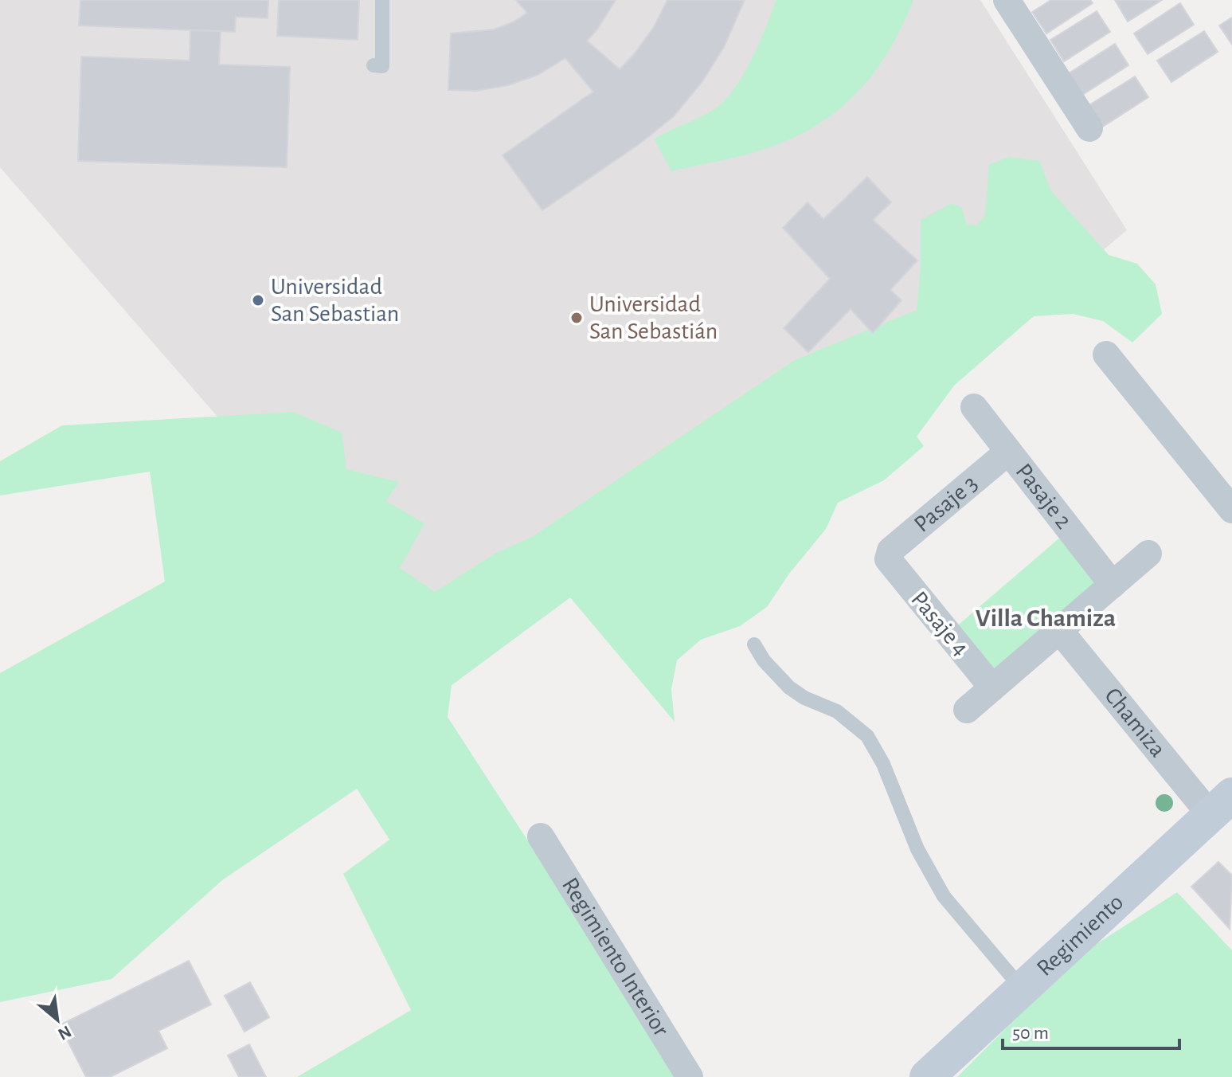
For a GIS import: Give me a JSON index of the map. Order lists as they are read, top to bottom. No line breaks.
{"streets":{"main road":["Regimiento"],"street":["Pasaje 2","Pasaje 3","Pasaje 4","Chamiza","Regimiento Interior"]},"crossings":[["Pasaje 2","Pasaje 3"],["Pasaje 3","Pasaje 4"],["Chamiza","Regimiento"]],"districts":["Villa Chamiza"],"places":["Universidad San Sebastian","Universidad San Sebastián"],"scale_bar":"50 m","north":"bottom right"}
